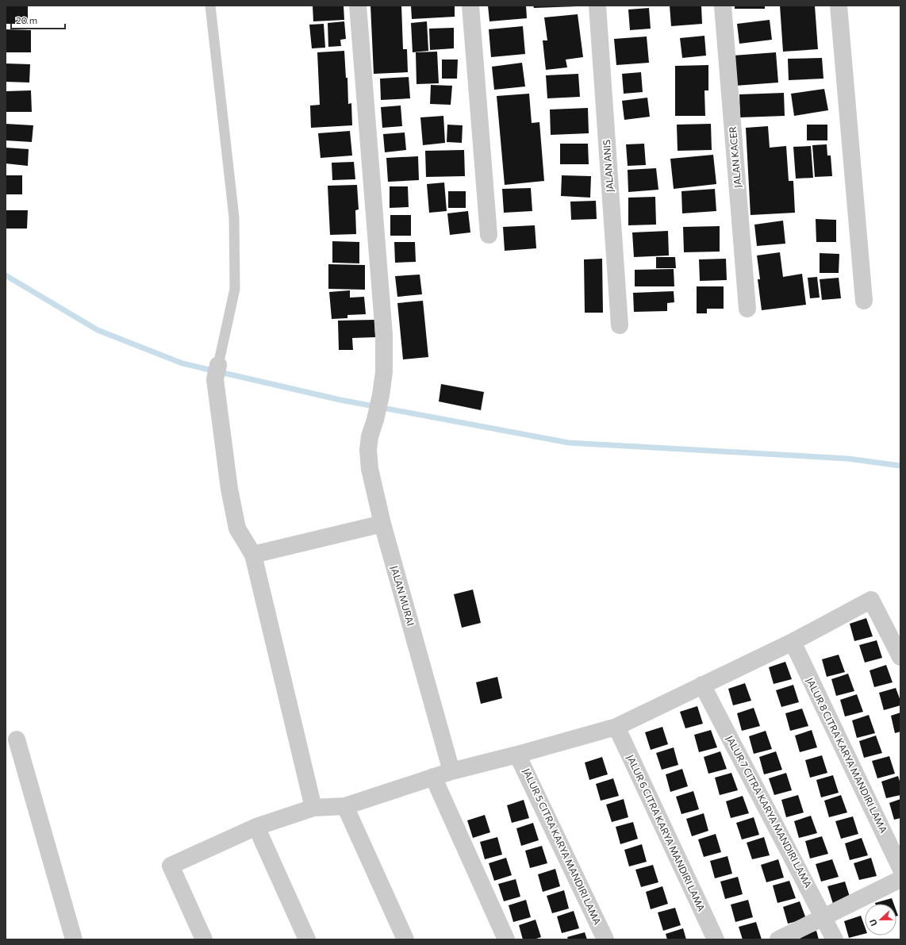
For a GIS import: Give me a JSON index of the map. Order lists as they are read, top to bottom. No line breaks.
{"streets":{"street":["JALAN KACER","JALAN ANIS","JALAN MURAI","JALUR 8 CITRA KARYA MANDIRI LAMA","JALUR 7 CITRA KARYA MANDIRI LAMA","JALUR 6 CITRA KARYA MANDIRI LAMA","JALUR 5 CITRA KARYA MANDIRI LAMA"]},"scale_bar":"20 m","north":"left"}
